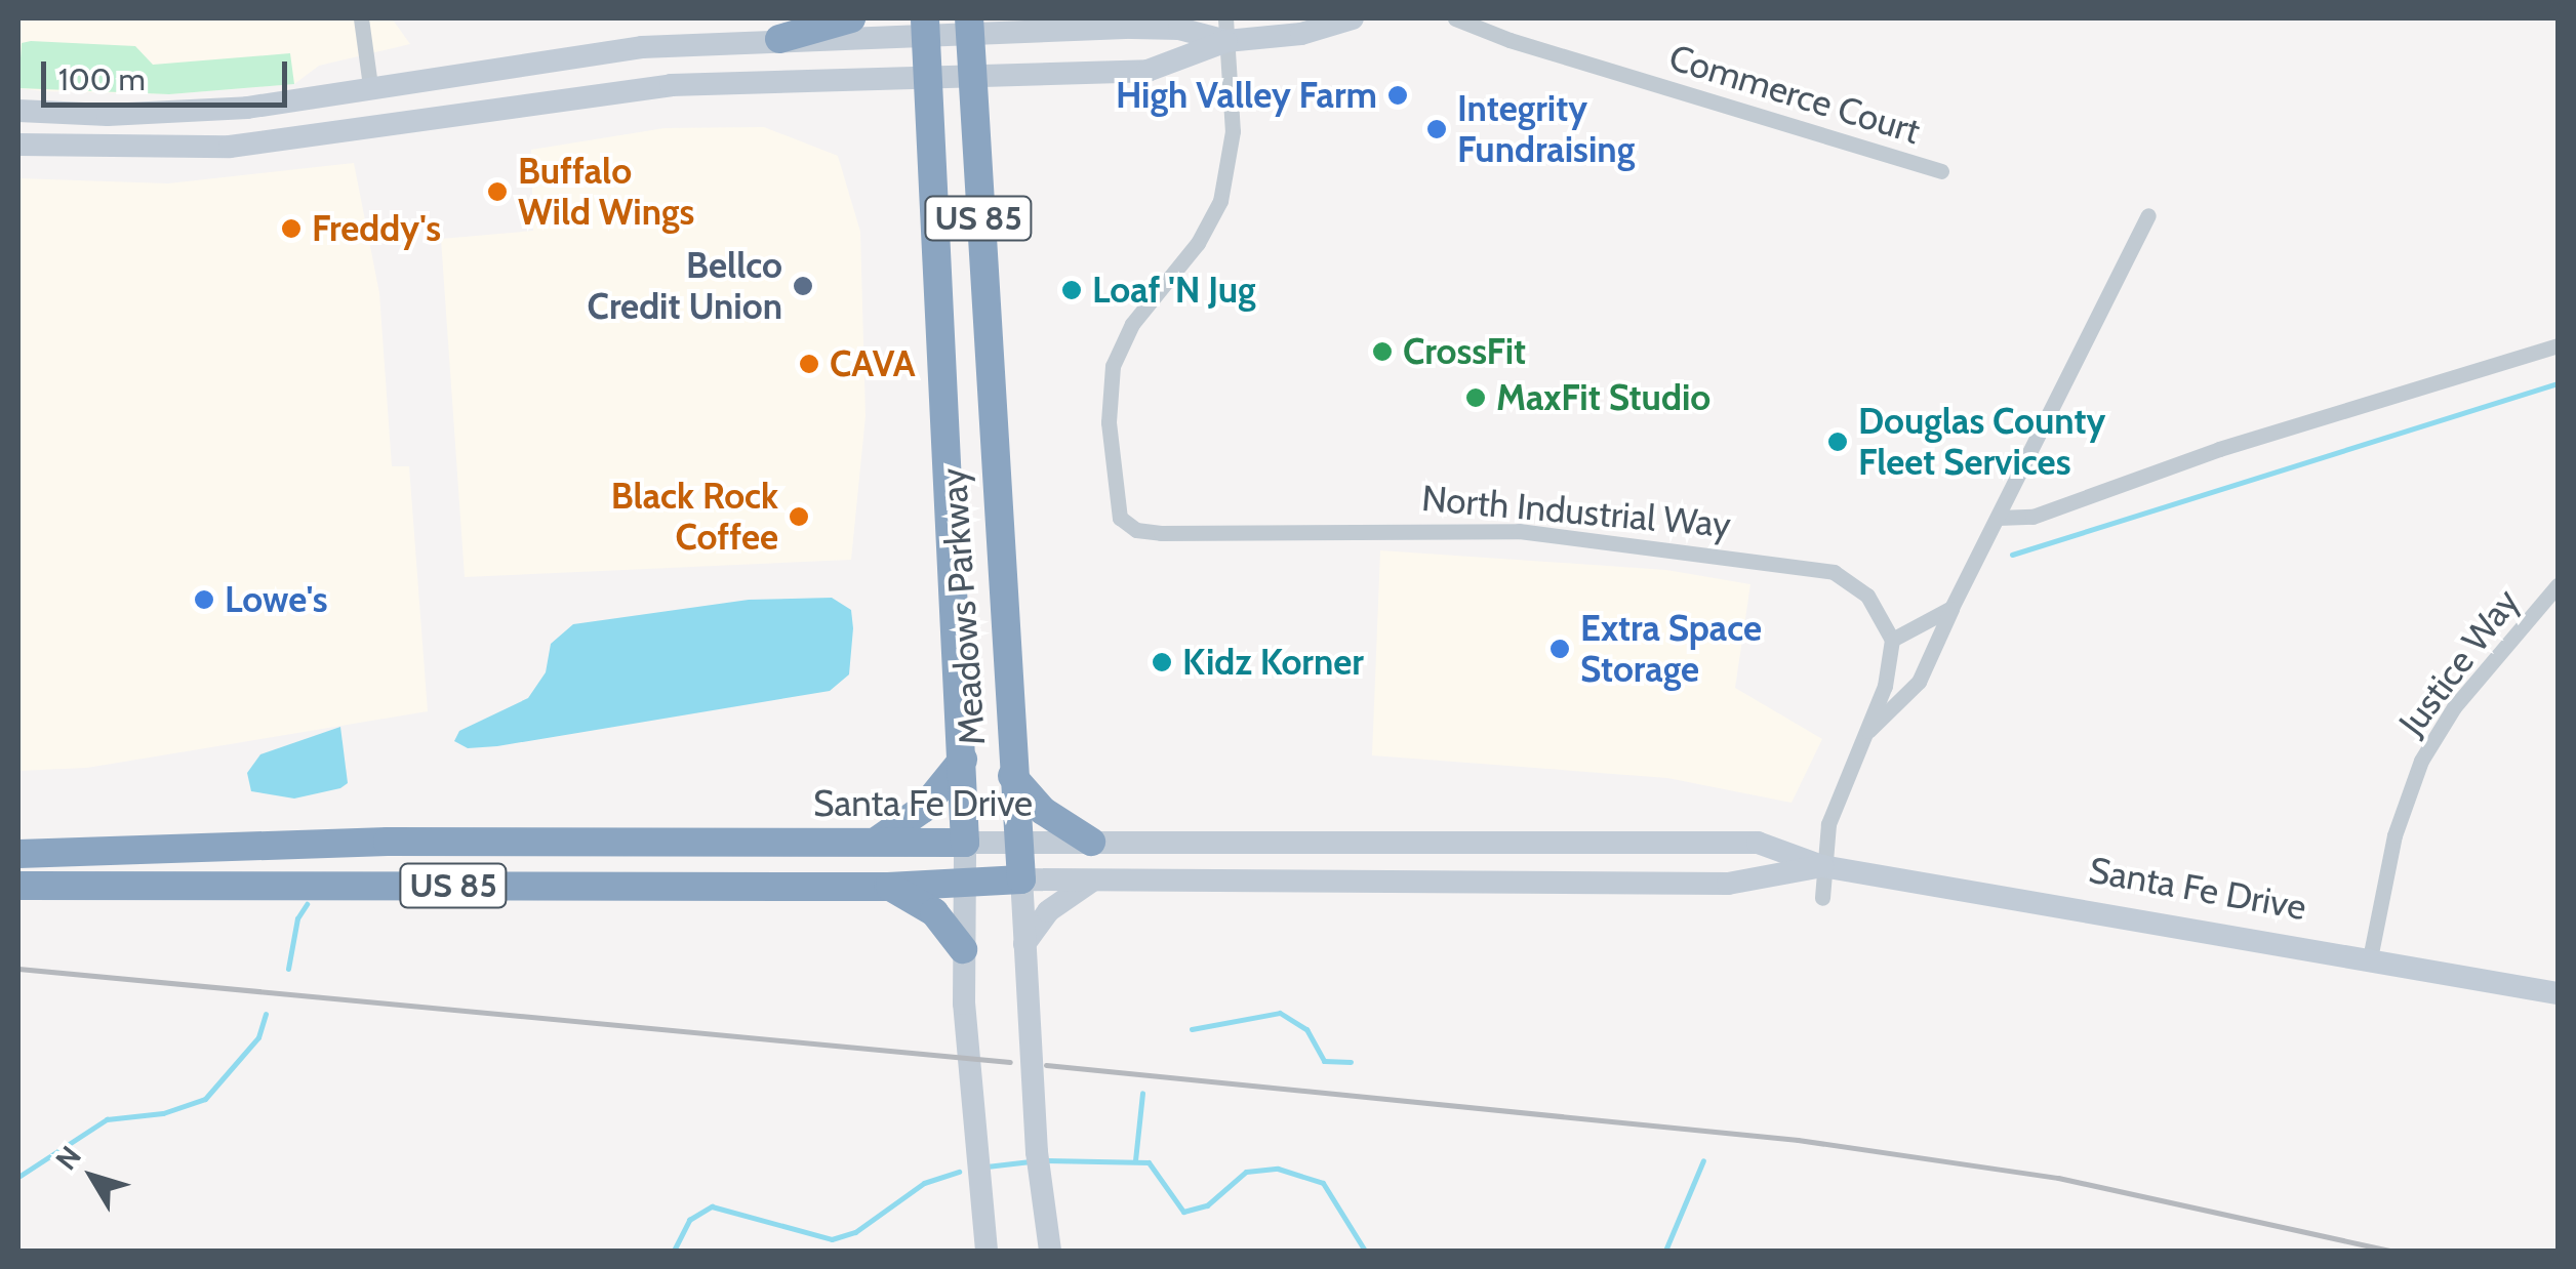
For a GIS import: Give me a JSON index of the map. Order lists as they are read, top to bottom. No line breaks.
{"streets":{"highway":["US 85","Meadows Parkway","Santa Fe Drive"],"street":["Commerce Court","North Industrial Way","Justice Way"]},"crossings":[["Meadows Parkway","Santa Fe Drive"],["Justice Way","Santa Fe Drive"]],"places":["High Valley Farm","Integrity Fundraising","Buffalo Wild Wings","Freddy's","Bellco Credit Union","Loaf 'N Jug","CrossFit","CAVA","MaxFit Studio","Douglas County Fleet Services","Black Rock Coffee","Lowe's","Extra Space Storage","Kidz Korner"],"scale_bar":"100 m","north":"top left"}
